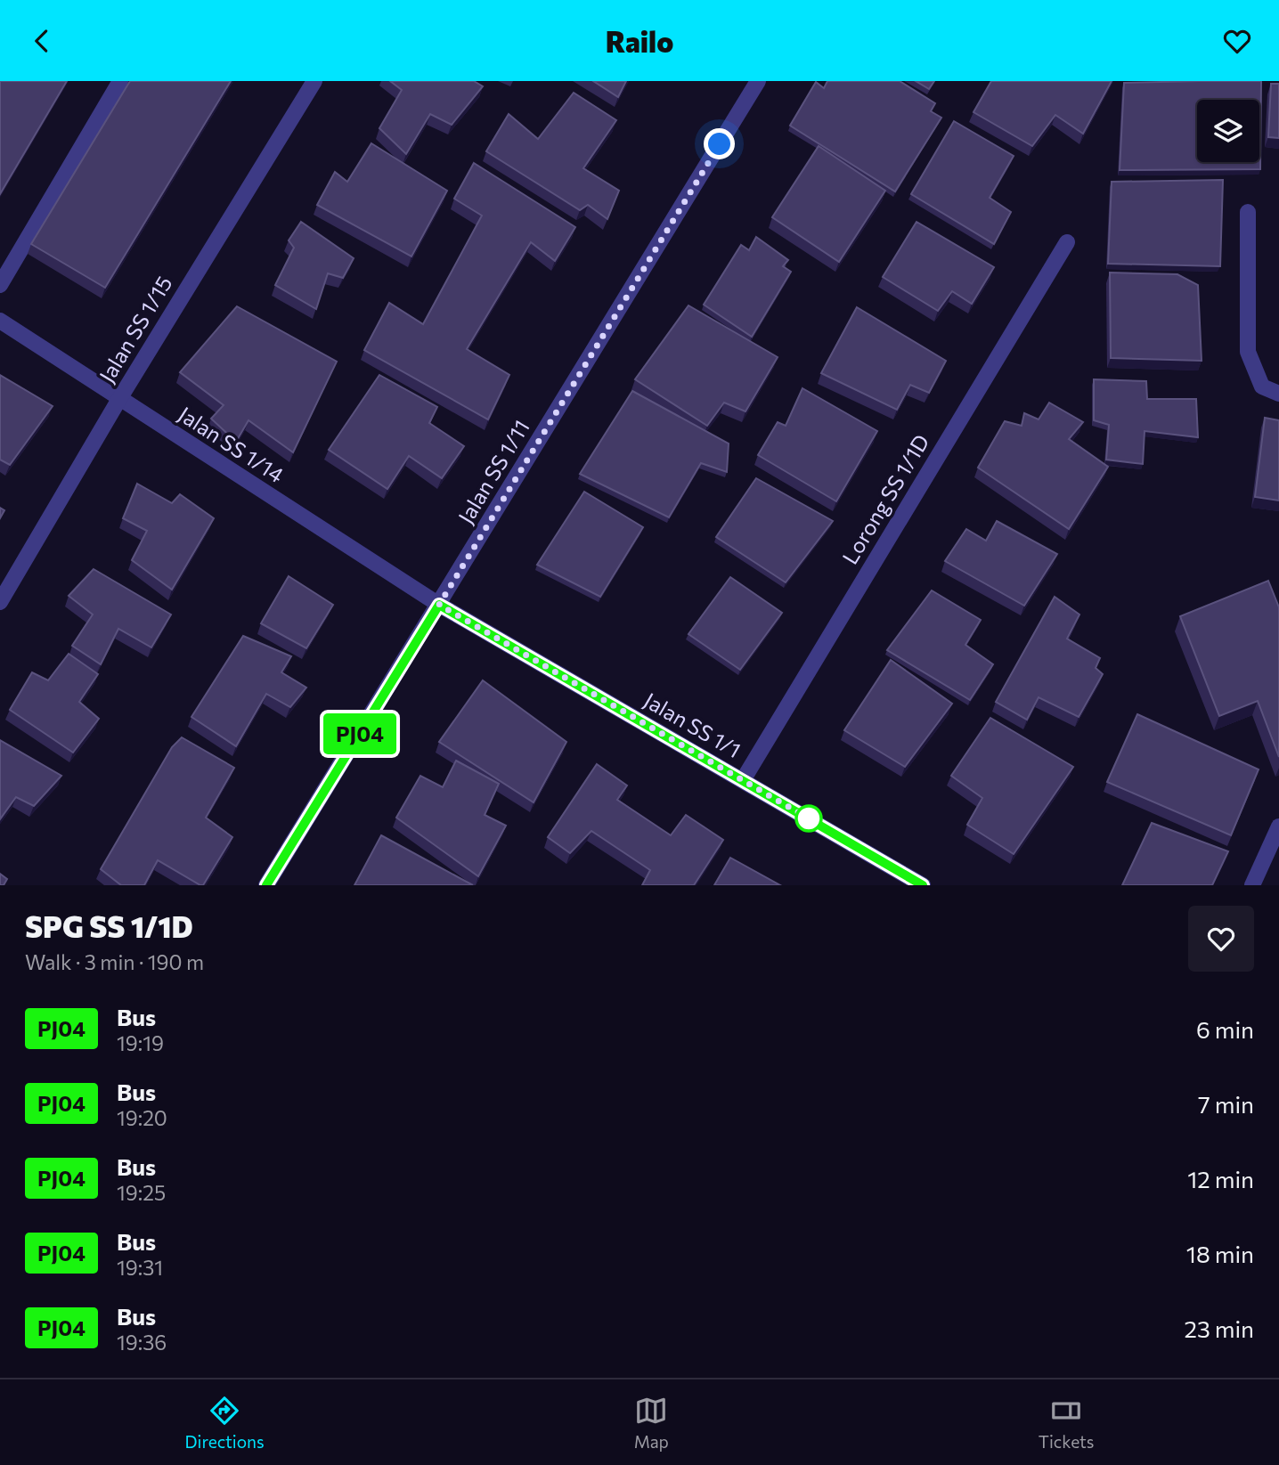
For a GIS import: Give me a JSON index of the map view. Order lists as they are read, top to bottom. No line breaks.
{"streets":{"street":["Jalan SS 1/15","Jalan SS 1/14","Jalan SS 1/11","Lorong SS 1/1D","Jalan SS 1/1"]},"crossings":[["Jalan SS 1/15","Jalan SS 1/14"],["Jalan SS 1/14","Jalan SS 1/11"],["Jalan SS 1/14","Jalan SS 1/1"],["Jalan SS 1/11","Jalan SS 1/1"],["Lorong SS 1/1D","Jalan SS 1/1"]],"lines":["bus line PJ04"],"page":{"header":"Railo","on_map":"PJ04","heading":["SPG SS 1/1D","Walk · 3 min · 190 m"],"list":[{"mark":"PJ04","name":"Bus","note":"19:19","value":"6 min"},{"mark":"PJ04","name":"Bus","note":"19:20","value":"7 min"},{"mark":"PJ04","name":"Bus","note":"19:25","value":"12 min"},{"mark":"PJ04","name":"Bus","note":"19:31","value":"18 min"},{"mark":"PJ04","name":"Bus","note":"19:36","value":"23 min"}],"tabs":["Directions","Map","Tickets"]}}
